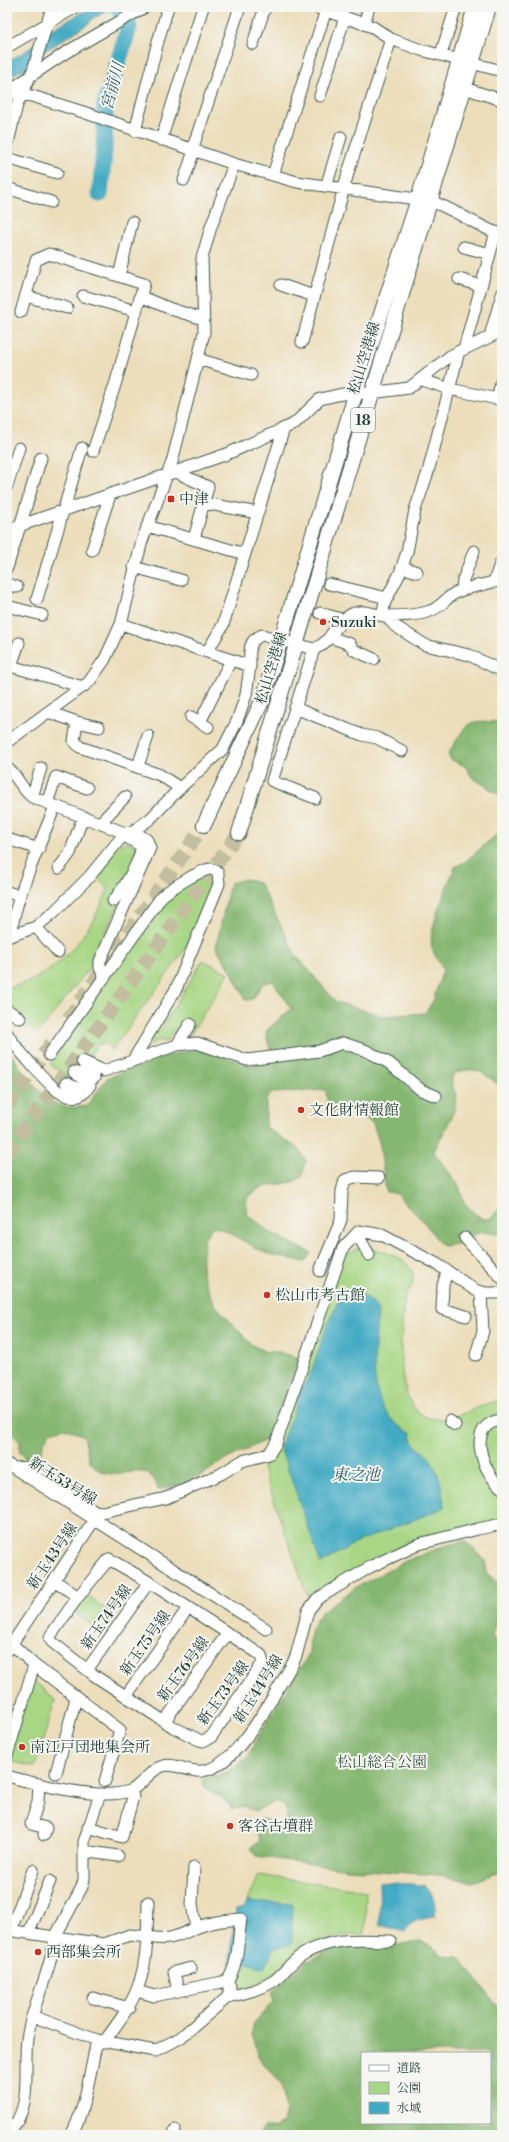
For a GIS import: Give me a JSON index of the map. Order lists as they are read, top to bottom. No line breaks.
{"streets":{"main road":["松山空港線","18"],"street":["新玉53号線","新玉43号線","新玉74号線","新玉75号線","新玉76号線","新玉44号線","新玉73号線"]},"crossings":[["新玉53号線","新玉43号線"],["新玉74号線","新玉73号線"],["新玉75号線","新玉73号線"],["新玉76号線","新玉73号線"]],"water":["宮前川","東之池"],"parks":["松山総合公園"],"places":{"transit":["中津"],"other":["Suzuki","文化財情報館","松山市考古館","南江戸団地集会所","客谷古墳群","西部集会所"]},"legend":["道路","公園","水域"]}
